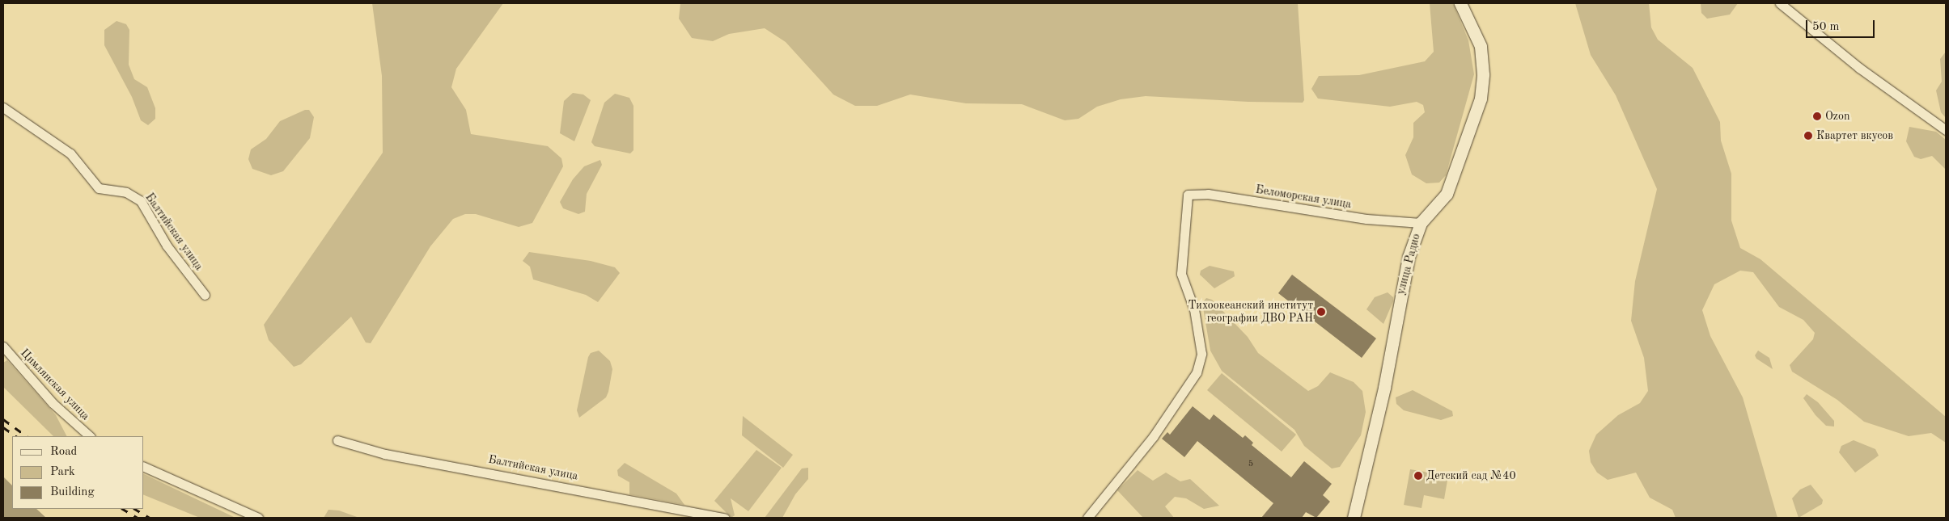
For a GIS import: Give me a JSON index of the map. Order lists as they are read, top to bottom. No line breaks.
{"streets":{"main road":["улица Радио"],"street":["Беломорская улица","Балтийская улица","Цимлянская улица"]},"crossings":[["Беломорская улица","улица Радио"]],"places":["Ozon","Квартет вкусов","Тихоокеанский институт географии ДВО РАН","Детский сад №40"],"house_numbers":["5"],"legend":["Road","Park","Building"],"scale_bar":"50 m"}
